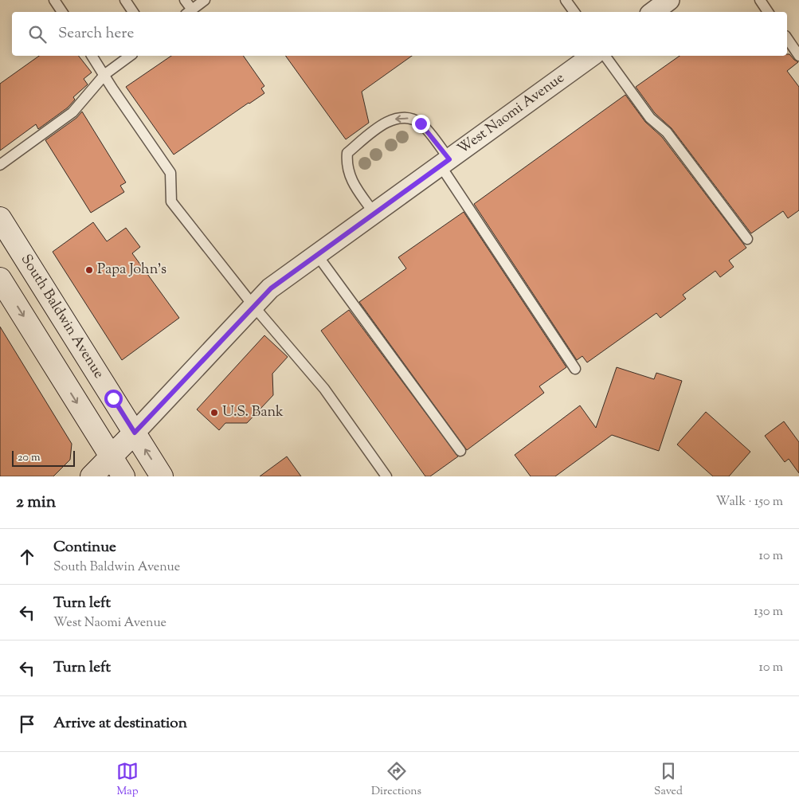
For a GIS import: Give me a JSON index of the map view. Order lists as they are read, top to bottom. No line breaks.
{"streets":{"main road":["West Naomi Avenue","South Baldwin Avenue"]},"crossings":[["West Naomi Avenue","South Baldwin Avenue"]],"places":["Papa John's","U.S. Bank"],"scale_bar":"20 m","page":{"search":"Search here","scale":"20 m","heading":["2 min","Walk · 150 m"],"list":[["Continue","South Baldwin Avenue","10 m"],["Turn left","West Naomi Avenue","130 m"],["Turn left","10 m"],"Arrive at destination"],"nav":["Map","Directions","Saved"]}}
